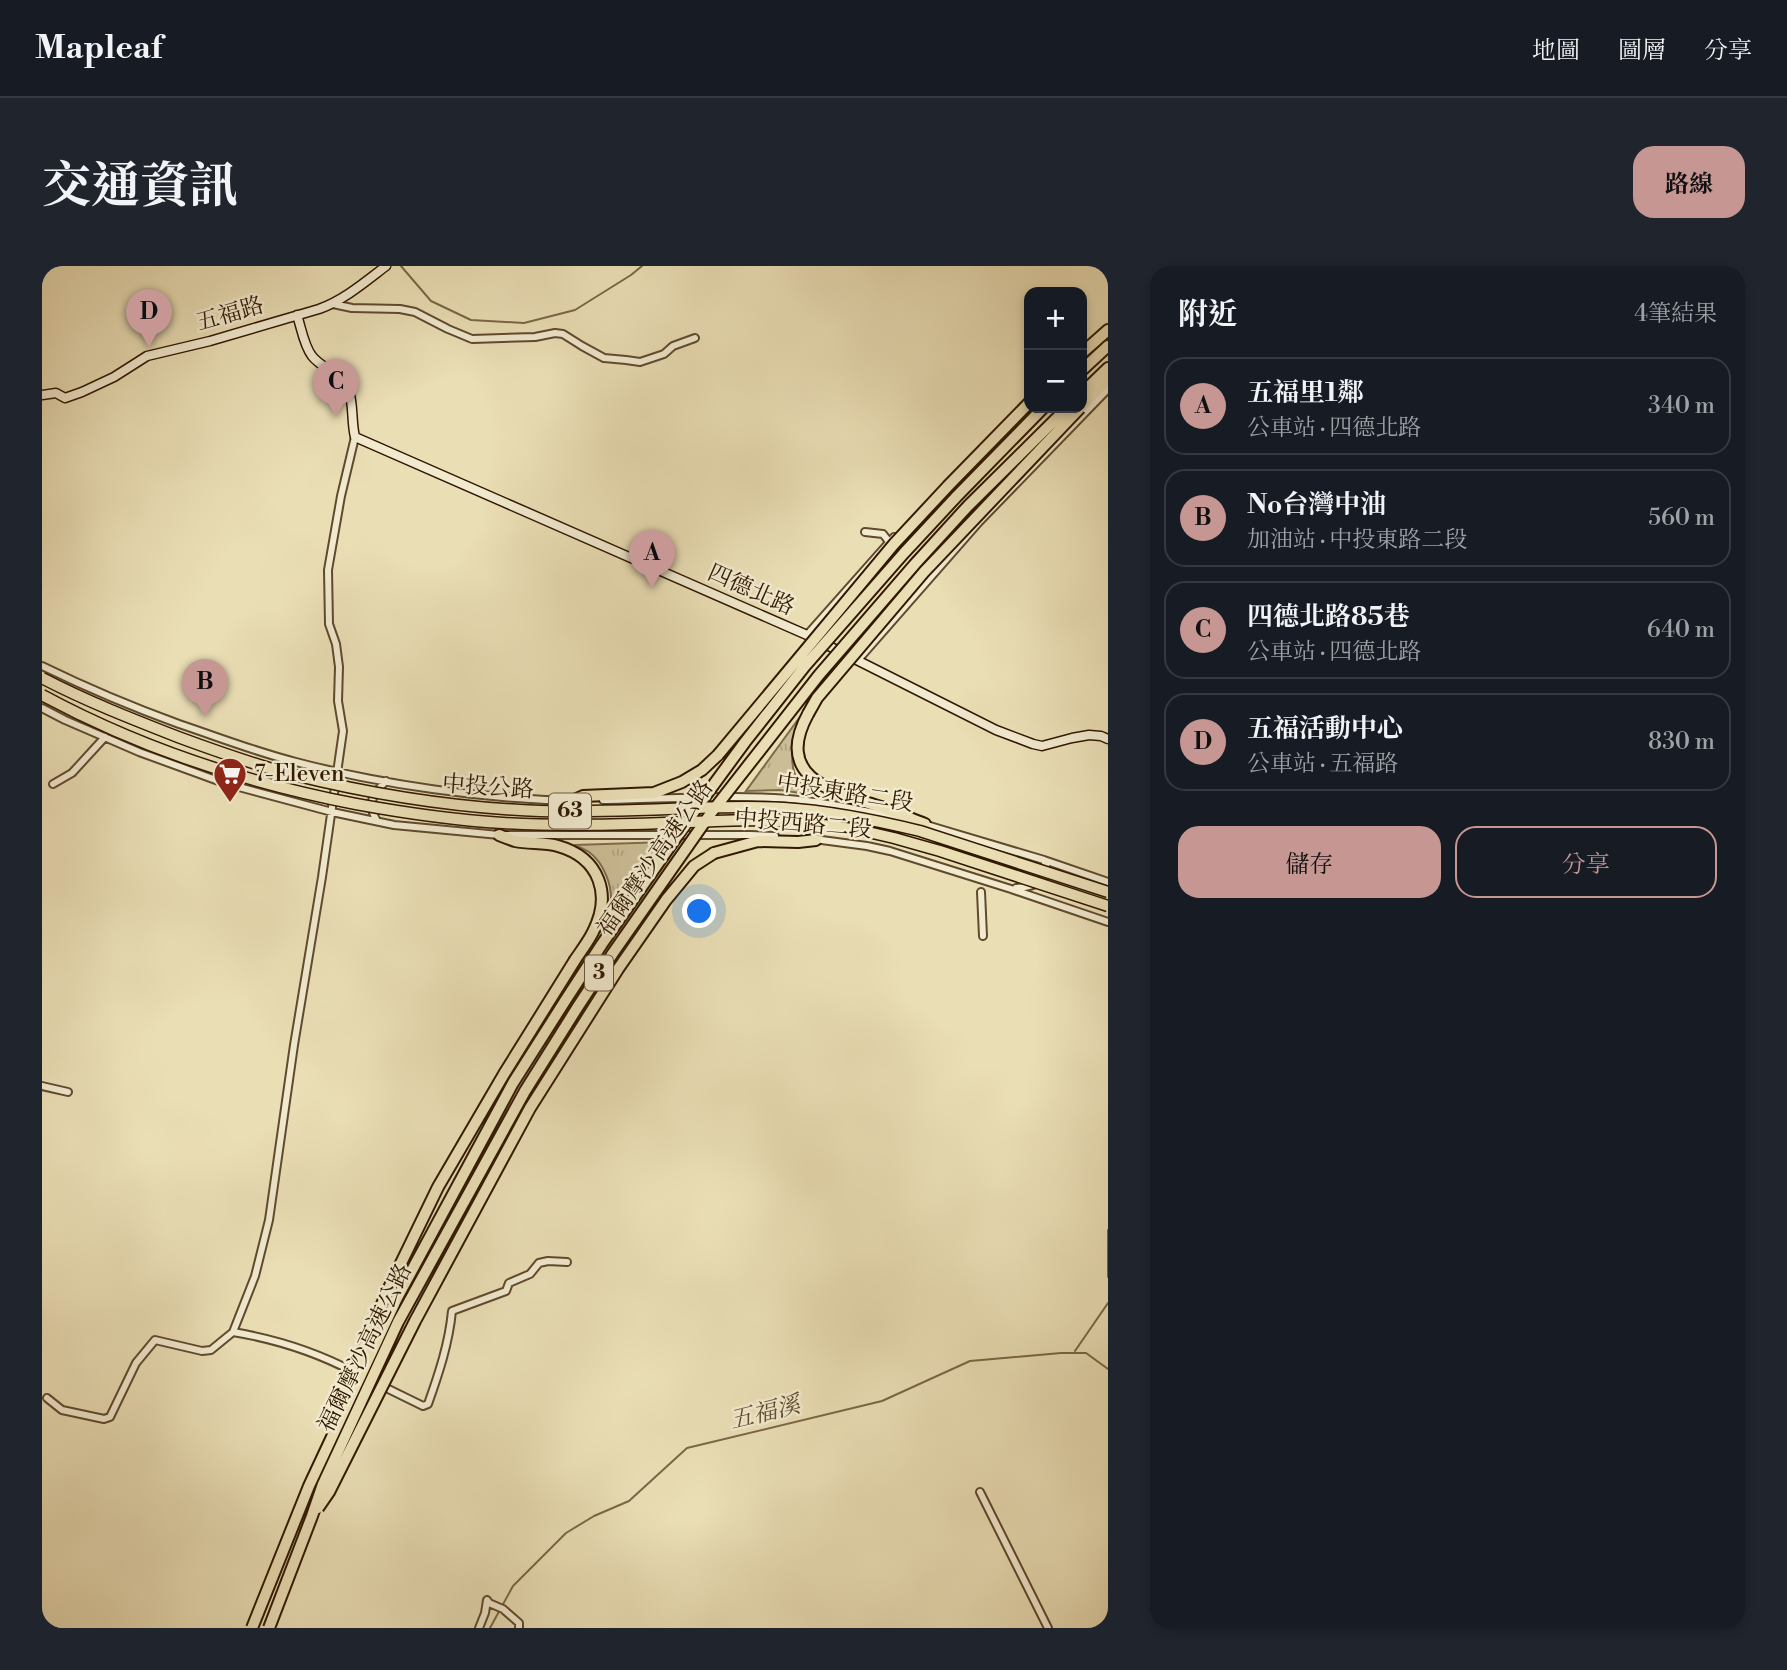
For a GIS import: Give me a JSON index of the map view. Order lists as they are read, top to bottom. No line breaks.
{"streets":{"highway":["福爾摩沙高速公路","3"],"main road":["中投公路","63"],"street":["五福路","四德北路","中投東路二段","中投西路二段"]},"water":["五福溪"],"places":{"supermarket":["7-Eleven"]},"page":{"header":"Mapleaf","nav":["地圖","圖層","分享"],"title":"交通資訊","buttons":["路線",["儲存","分享"]],"heading":["附近","4筆結果"],"map_buttons":["+","−"],"pins":["D","C","A","B"],"list":[{"mark":"A","name":"五福里1鄰","note":"公車站 · 四德北路","value":"340 m"},{"mark":"B","name":"No台灣中油","note":"加油站 · 中投東路二段","value":"560 m"},{"mark":"C","name":"四德北路85巷","note":"公車站 · 四德北路","value":"640 m"},{"mark":"D","name":"五福活動中心","note":"公車站 · 五福路","value":"830 m"}]}}
